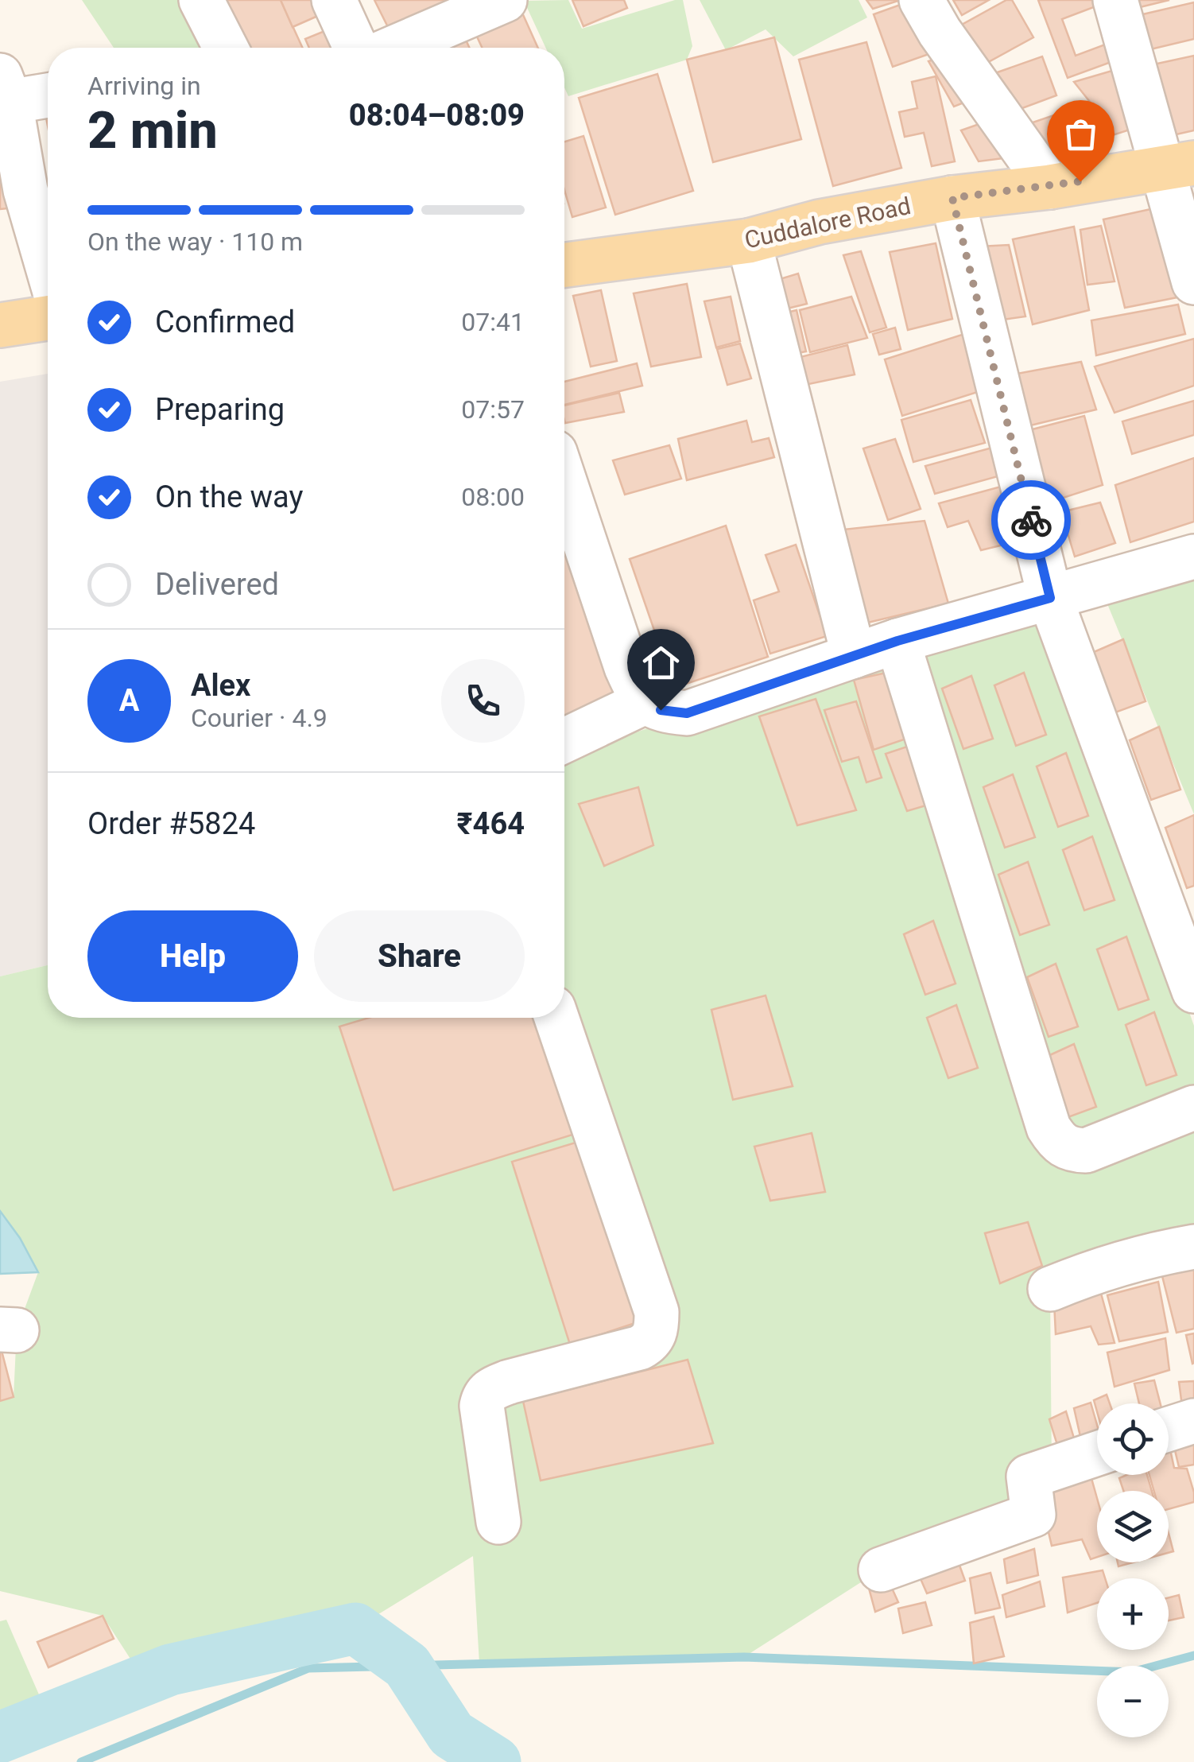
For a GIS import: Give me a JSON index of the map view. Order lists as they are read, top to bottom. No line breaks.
{"streets":{"main road":["Cuddalore Road"]},"page":{"heading":["2 min","Arriving in","08:04–08:09"],"panel":["Alex","Courier · 4.9","Order #5824","₹464"],"bar":"On the way · 110 m","list":[["Confirmed","07:41"],["Preparing","07:57"],["On the way","08:00"],"Delivered"],"round":"A","buttons":["Help","Share"],"map_buttons":["+","−"]}}
